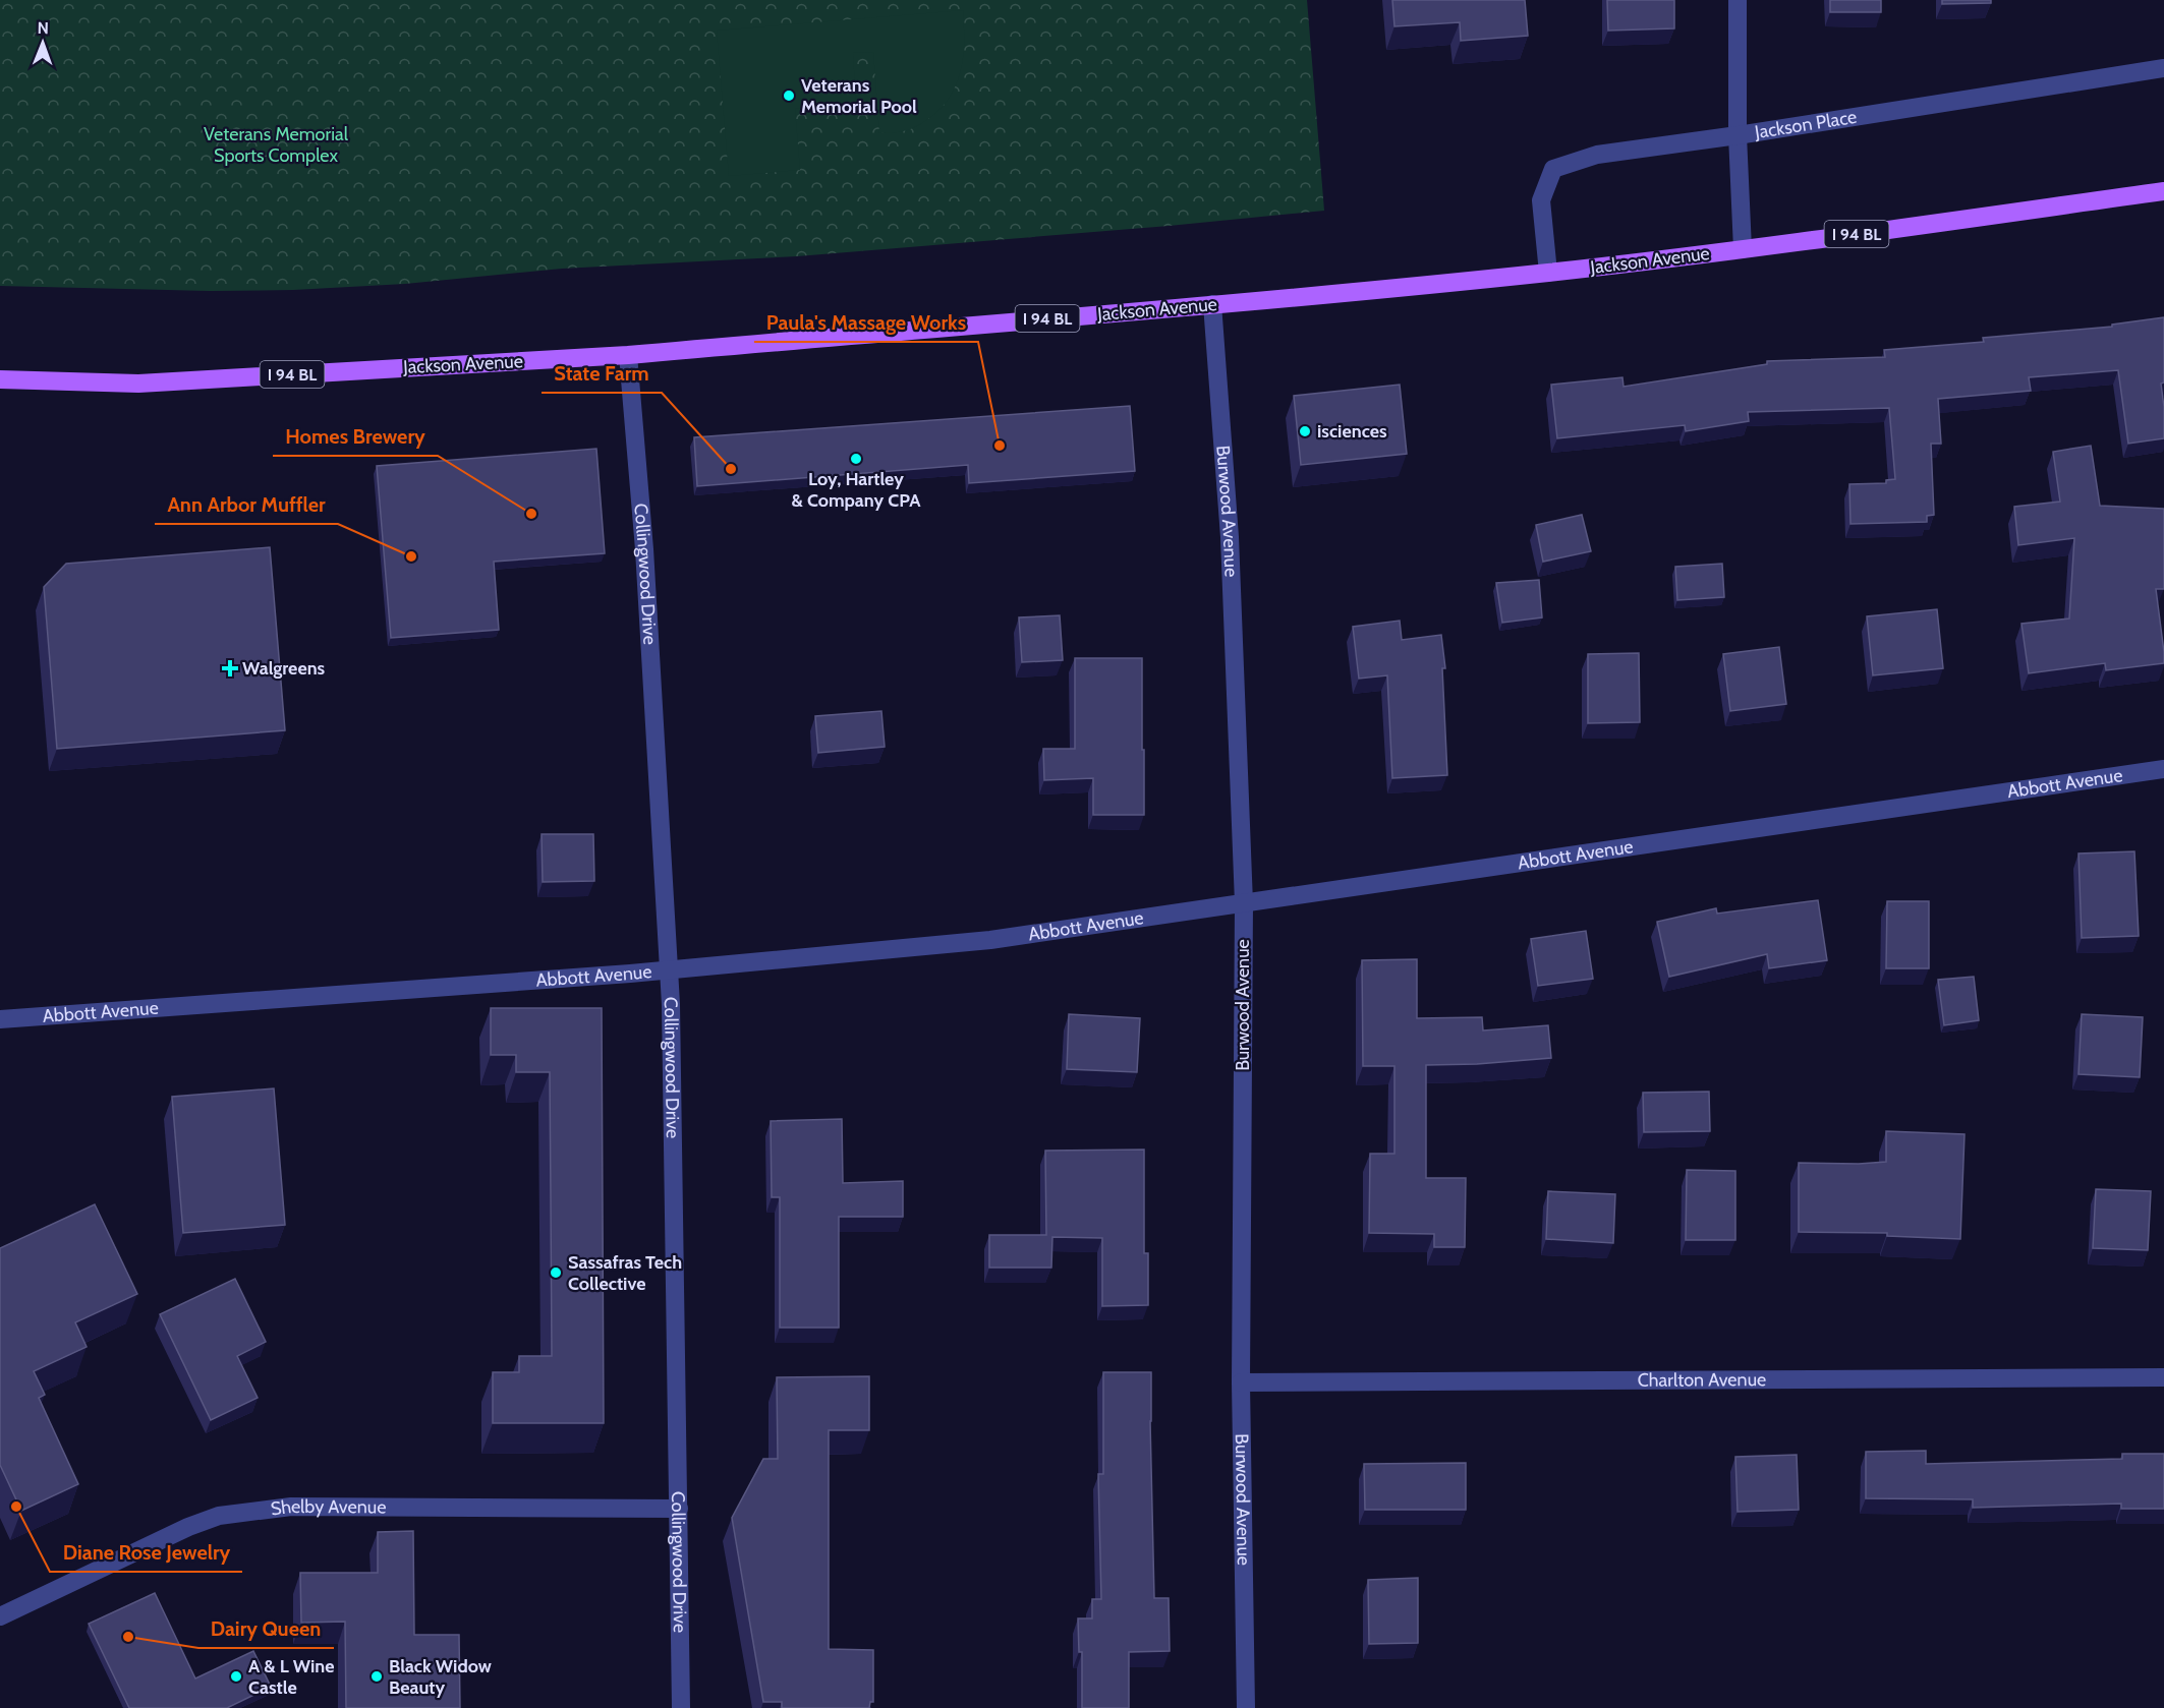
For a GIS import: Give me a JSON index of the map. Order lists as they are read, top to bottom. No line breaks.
{"streets":{"main road":["I 94 BL","Jackson Avenue"],"street":["Jackson Place","Burwood Avenue","Collingwood Drive","Abbott Avenue","Charlton Avenue","Shelby Avenue"]},"crossings":[["Jackson Place","Jackson Avenue"],["Jackson Avenue","Burwood Avenue"],["Jackson Avenue","Collingwood Drive"],["Burwood Avenue","Abbott Avenue"],["Burwood Avenue","Charlton Avenue"],["Collingwood Drive","Abbott Avenue"],["Collingwood Drive","Shelby Avenue"]],"parks":["Veterans Memorial Sports Complex"],"places":{"other":["Veterans Memorial Pool","isciences","Paula's Massage Works","Loy, Hartley & Company CPA","State Farm","Homes Brewery","Ann Arbor Muffler","Sassafras Tech Collective","Diane Rose Jewelry","Dairy Queen","A & L Wine Castle","Black Widow Beauty"],"health":["Walgreens"]},"north":"top"}
